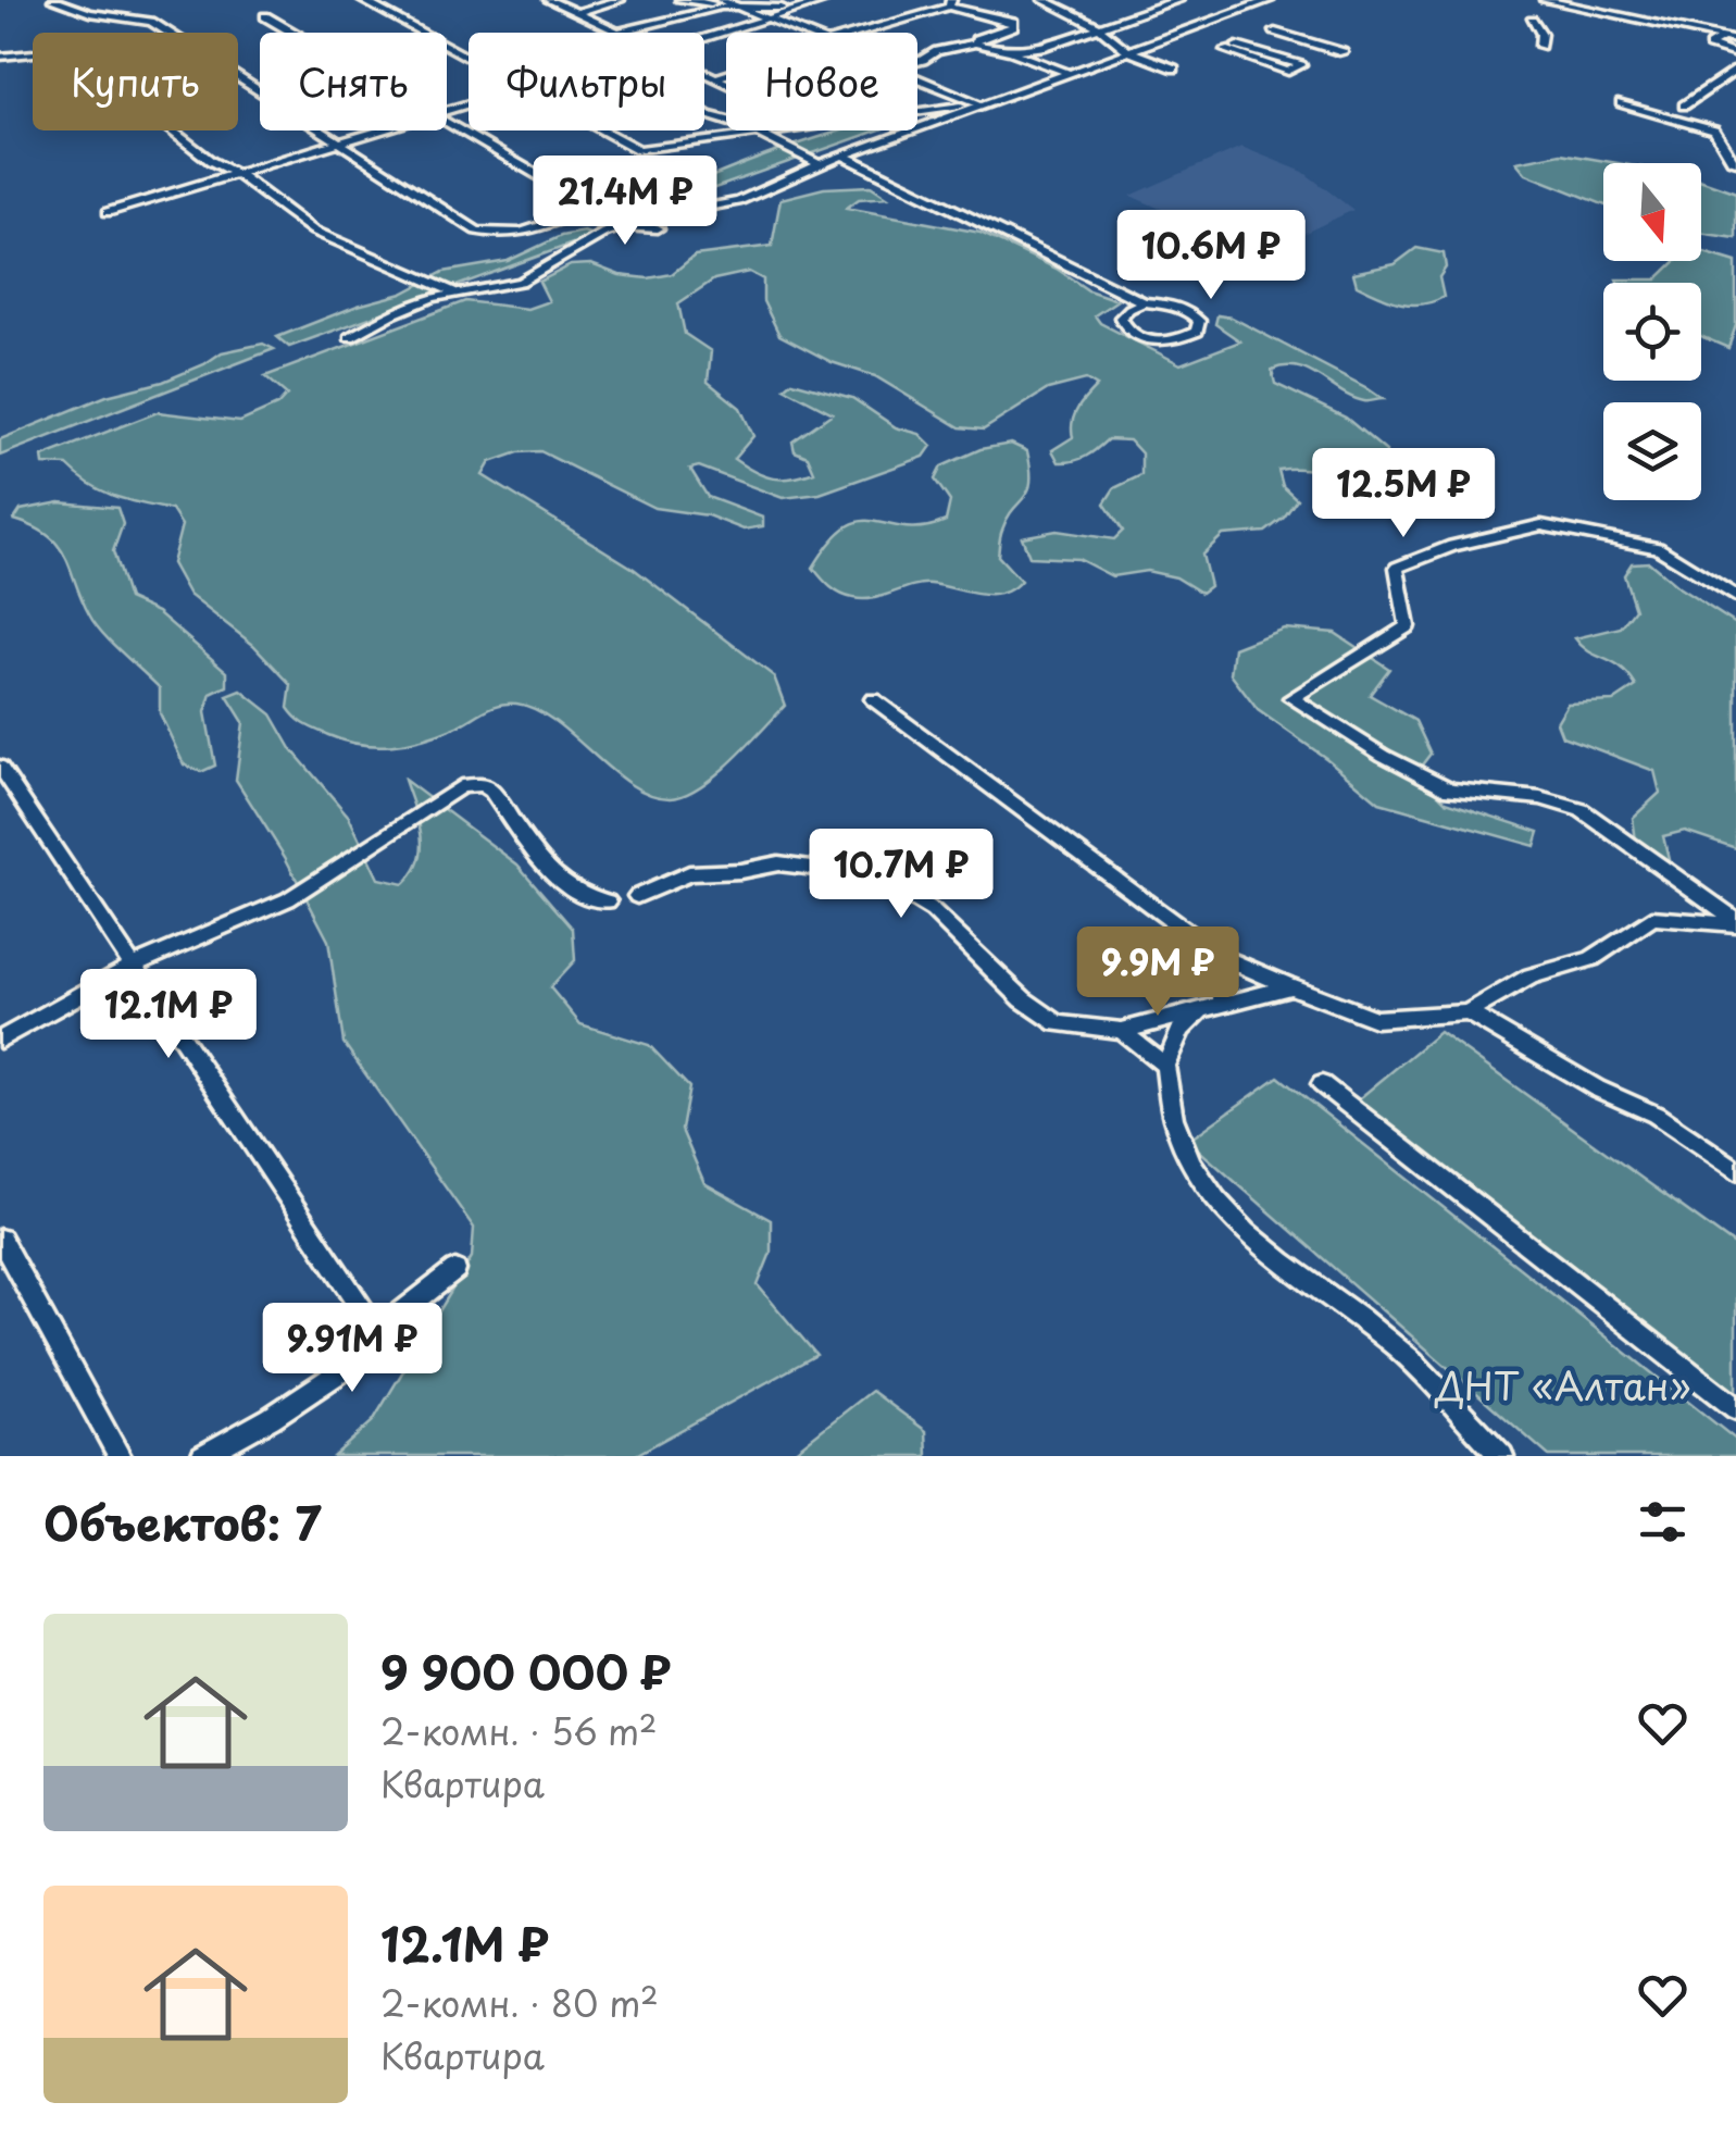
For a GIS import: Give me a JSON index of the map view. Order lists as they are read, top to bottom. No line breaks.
{"parks":["ДНТ «Алтан»"],"north":"bottom","page":{"chip":["Купить","Снять","Фильтры","Новое"],"price":["21.4M ₽","10.6M ₽","12.5M ₽","10.7M ₽","9.9M ₽","12.1M ₽","9.91M ₽"],"heading":"Объектов: 7","list":[{"name":"9 900 000 ₽","note":"2-комн. · 56 m² · Квартира"},{"name":"12.1M ₽","note":"2-комн. · 80 m² · Квартира"}]}}
